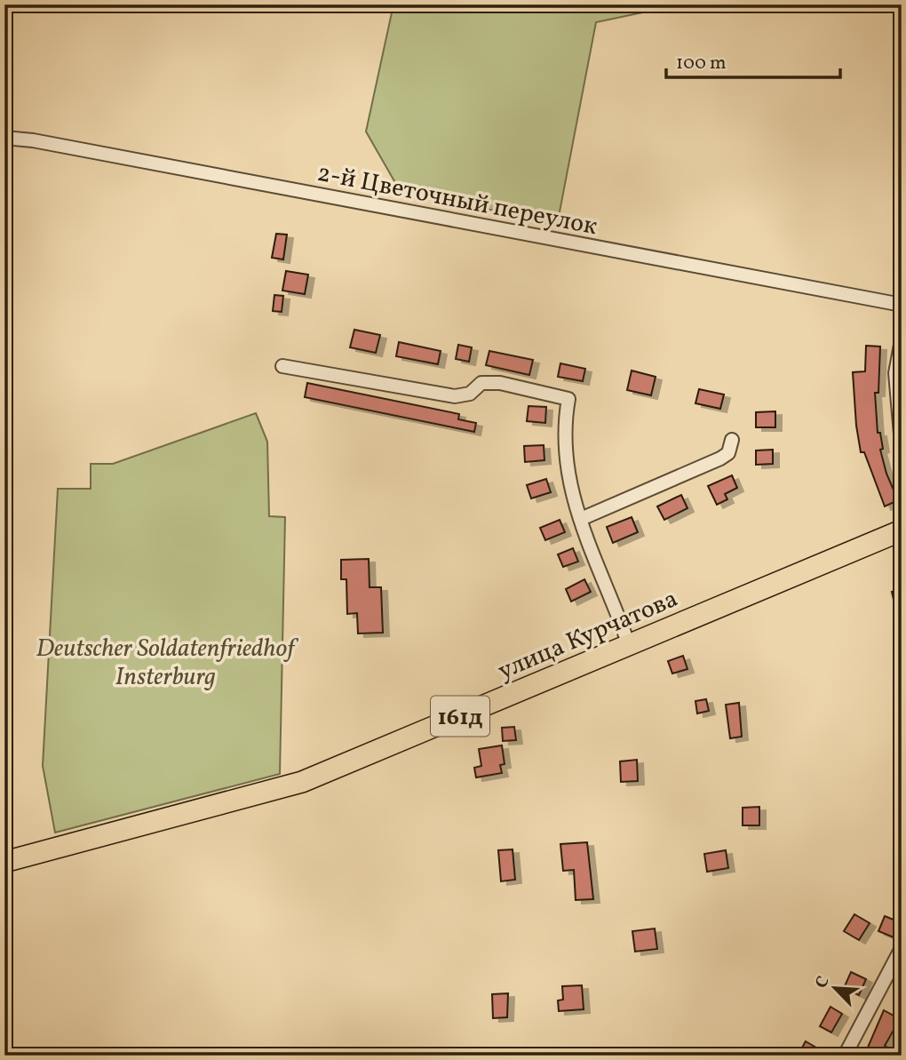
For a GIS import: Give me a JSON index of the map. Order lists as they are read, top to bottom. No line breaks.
{"streets":{"main road":["улица Курчатова","161д"],"street":["2-й Цветочный переулок"]},"parks":["Deutscher Soldatenfriedhof Insterburg"],"scale_bar":"100 m","north":"top left"}
